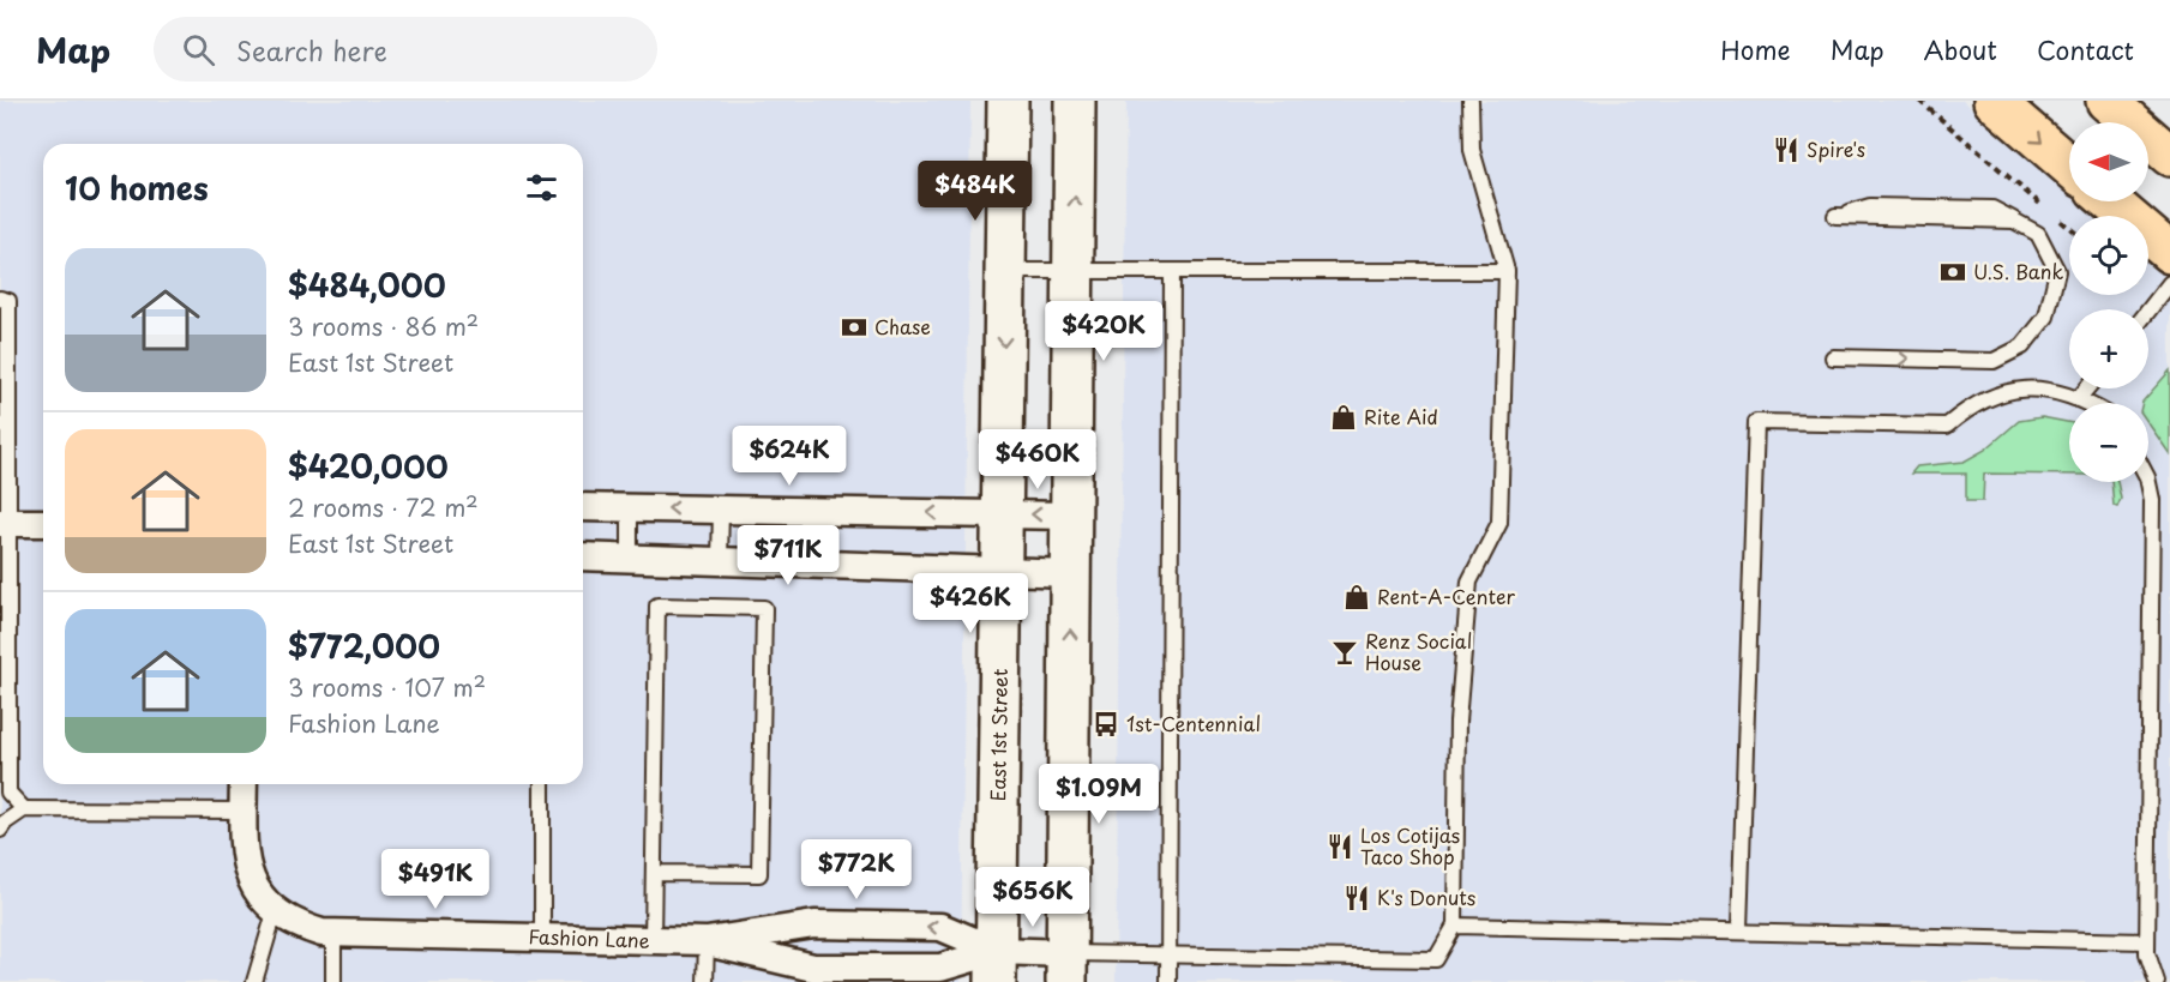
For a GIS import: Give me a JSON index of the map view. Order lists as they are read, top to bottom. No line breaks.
{"streets":{"main road":["East 1st Street"],"street":["Fashion Lane"]},"crossings":[["East 1st Street","Fashion Lane"]],"places":{"restaurant":["Spire's","Los Cotijas Taco Shop","K's Donuts"],"bank":["U.S. Bank","Chase"],"shop":["Rite Aid","Rent-A-Center"],"bar":["Renz Social House"],"bus stop":["1st-Centennial"]},"north":"left","page":{"header":"Map","search":"Search here","nav":["Home","Map","About","Contact"],"map_buttons":["+","−"],"heading":"10 homes","price":["$484K","$420K","$624K","$460K","$711K","$426K","$1.09M","$772K","$491K","$656K"],"list":[{"name":"$484,000","note":"3 rooms · 86 m² · East 1st Street"},{"name":"$420,000","note":"2 rooms · 72 m² · East 1st Street"},{"name":"$772,000","note":"3 rooms · 107 m² · Fashion Lane"}]}}
